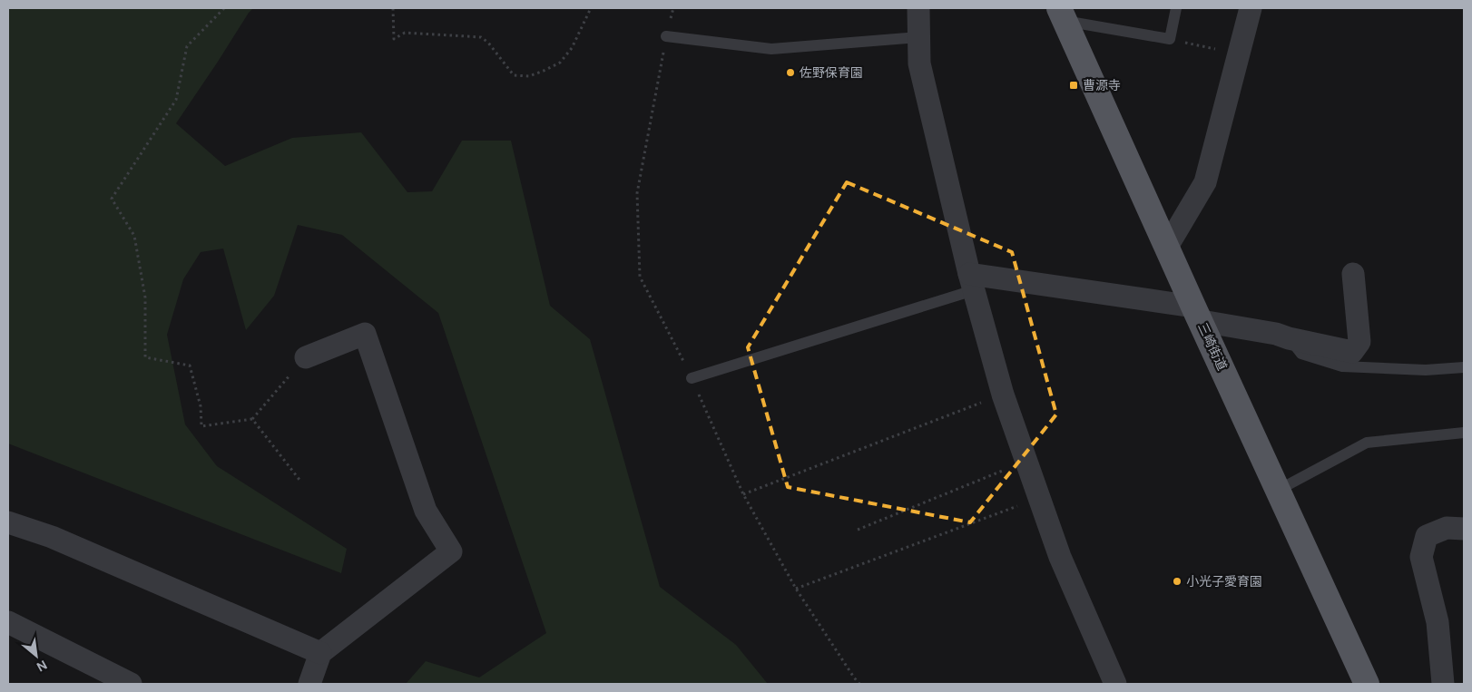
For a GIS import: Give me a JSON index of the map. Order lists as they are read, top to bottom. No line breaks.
{"streets":{"main road":["三崎街道"]},"places":{"other":["佐野保育園","小光子愛育園"],"transit":["曹源寺"]},"north":"bottom right"}
